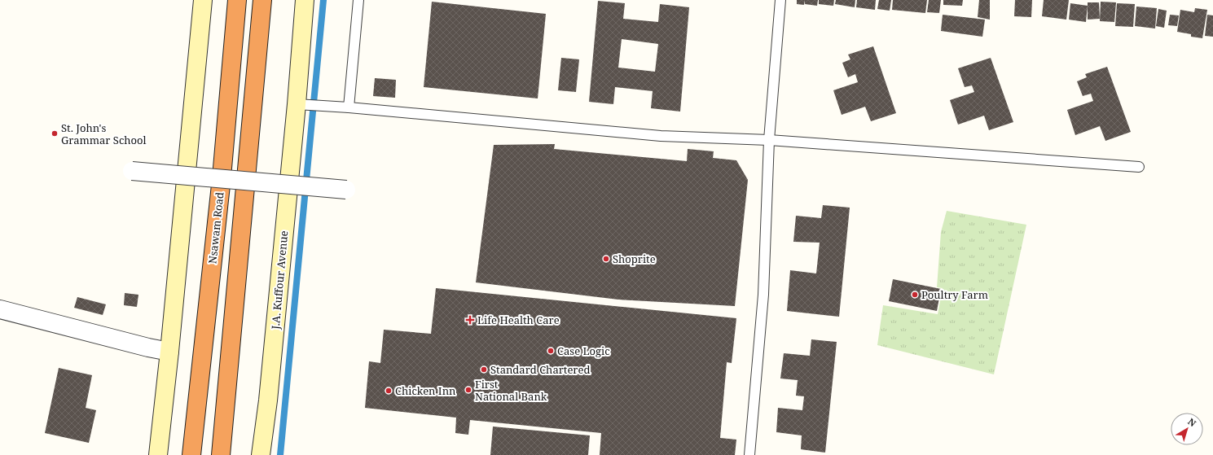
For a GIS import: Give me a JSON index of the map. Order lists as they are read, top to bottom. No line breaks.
{"streets":{"highway":["Nsawam Road"],"main road":["J.A. Kuffour Avenue"]},"places":{"other":["St. John's Grammar School","Shoprite","Poultry Farm","Case Logic","Standard Chartered","First National Bank","Chicken Inn"],"health":["Life Health Care"]},"north":"top right"}
